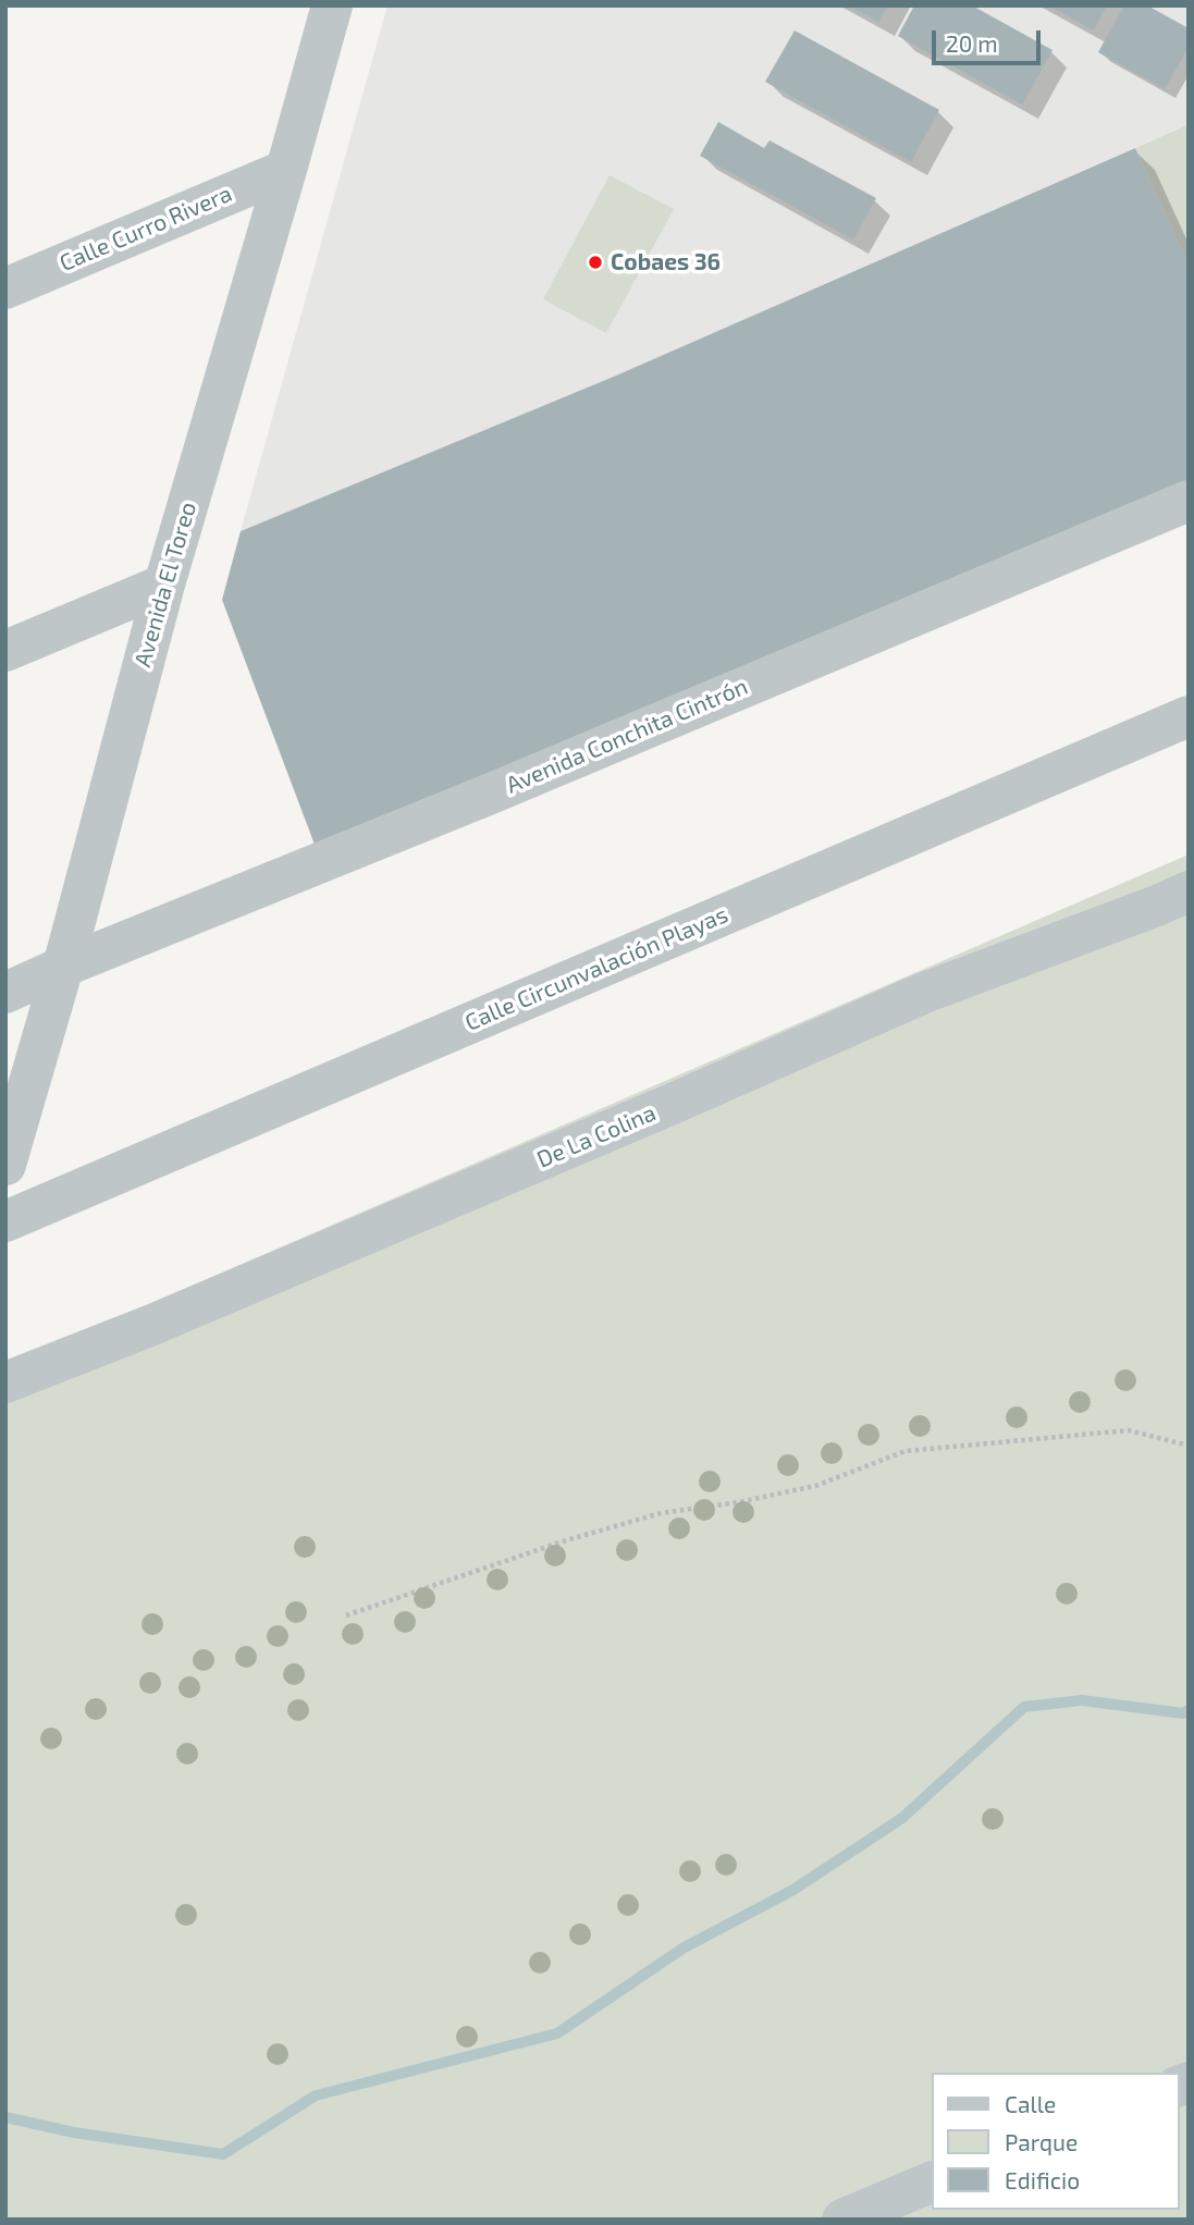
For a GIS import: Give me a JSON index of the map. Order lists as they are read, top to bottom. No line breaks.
{"streets":{"street":["Calle Curro Rivera","Avenida El Toreo","Avenida Conchita Cintrón","Calle Circunvalación Playas","De La Colina"]},"crossings":[["Calle Curro Rivera","Avenida El Toreo"],["Avenida El Toreo","Avenida Conchita Cintrón"]],"places":["Cobaes 36"],"legend":["Calle","Parque","Edificio"],"scale_bar":"20 m"}
